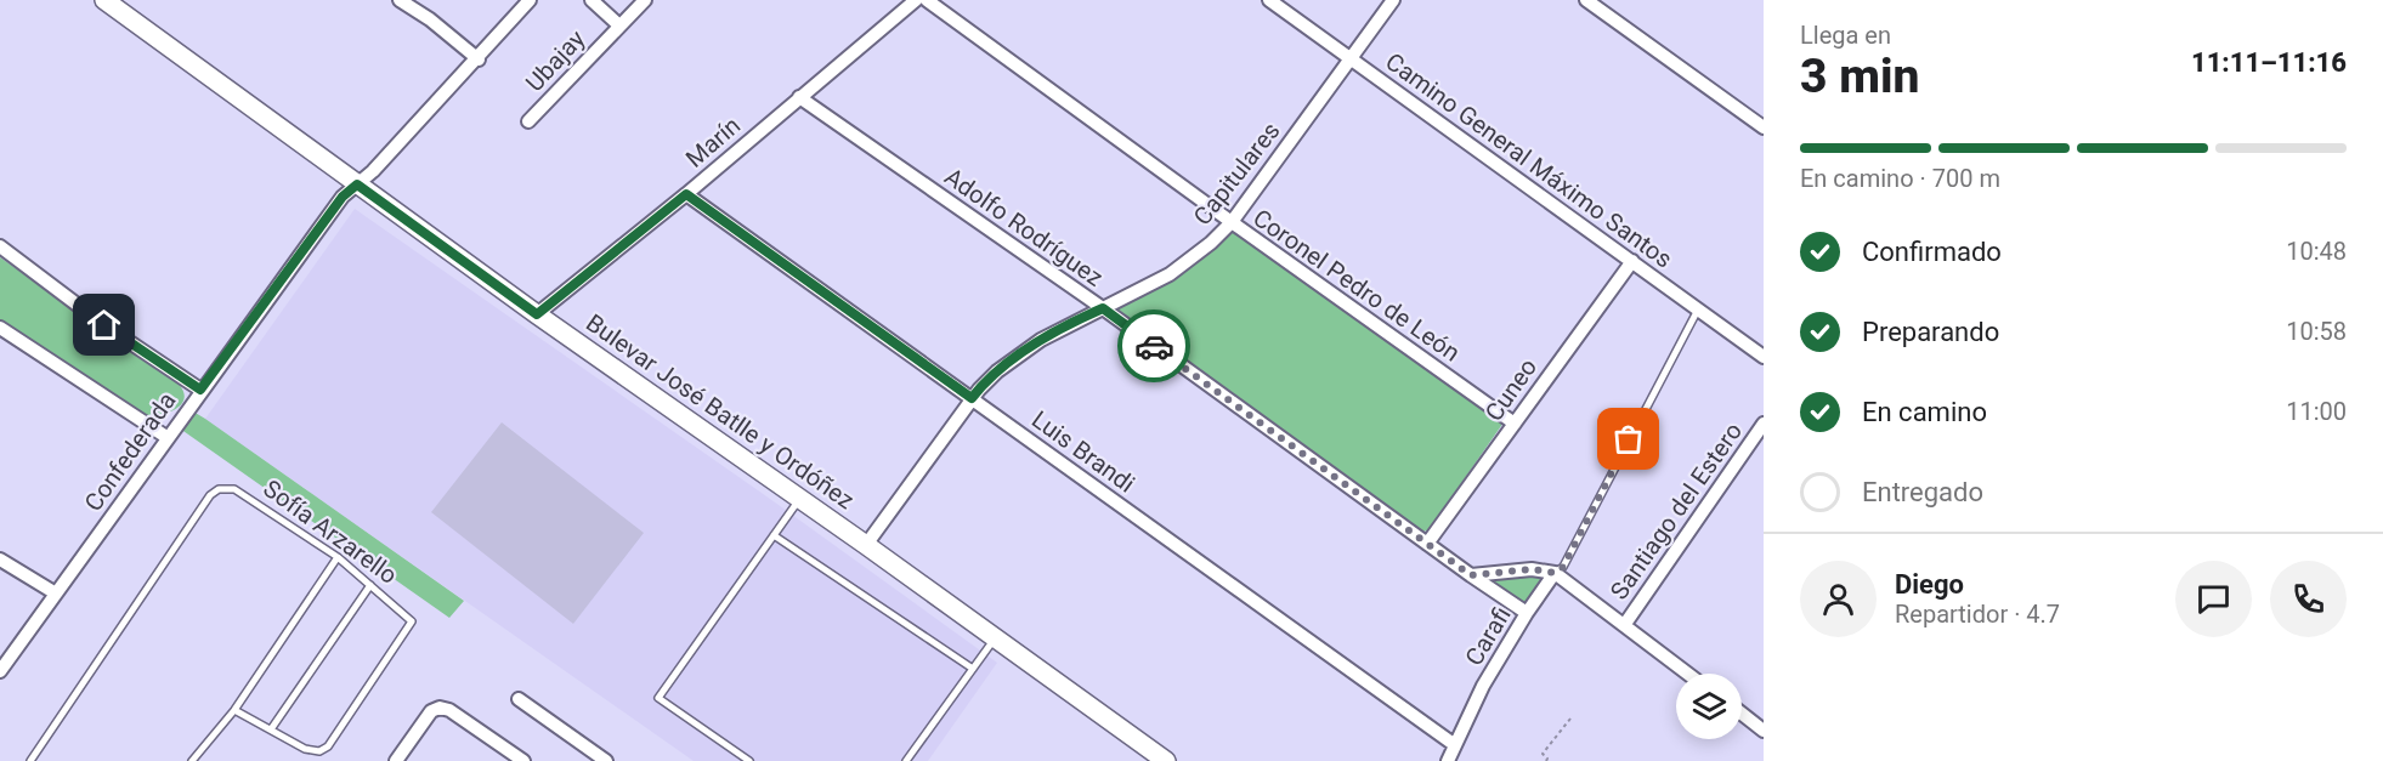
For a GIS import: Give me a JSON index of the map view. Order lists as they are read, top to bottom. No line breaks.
{"streets":{"main road":["Bulevar José Batlle y Ordóñez"],"street":["Ubajay","Marín","Camino General Máximo Santos","Capitulares","Adolfo Rodríguez","Coronel Pedro de León","Cuneo","Confederada","Luis Brandi","Santiago del Estero","Carafi"],"lane":["Sofía Arzarello"]},"crossings":[["Marín","Adolfo Rodríguez"],["Marín","Bulevar José Batlle y Ordóñez"],["Marín","Luis Brandi"],["Camino General Máximo Santos","Capitulares"],["Camino General Máximo Santos","Cuneo"],["Camino General Máximo Santos","Carafi"],["Capitulares","Adolfo Rodríguez"],["Capitulares","Coronel Pedro de León"],["Capitulares","Bulevar José Batlle y Ordóñez"],["Capitulares","Luis Brandi"],["Adolfo Rodríguez","Cuneo"],["Adolfo Rodríguez","Carafi"],["Coronel Pedro de León","Cuneo"],["Bulevar José Batlle y Ordóñez","Confederada"],["Luis Brandi","Carafi"]],"page":{"heading":["3 min","Llega en","11:11–11:16"],"panel":["Diego","Repartidor · 4.7"],"bar":"En camino · 700 m","list":[["Confirmado","10:48"],["Preparando","10:58"],["En camino","11:00"],"Entregado"]}}
